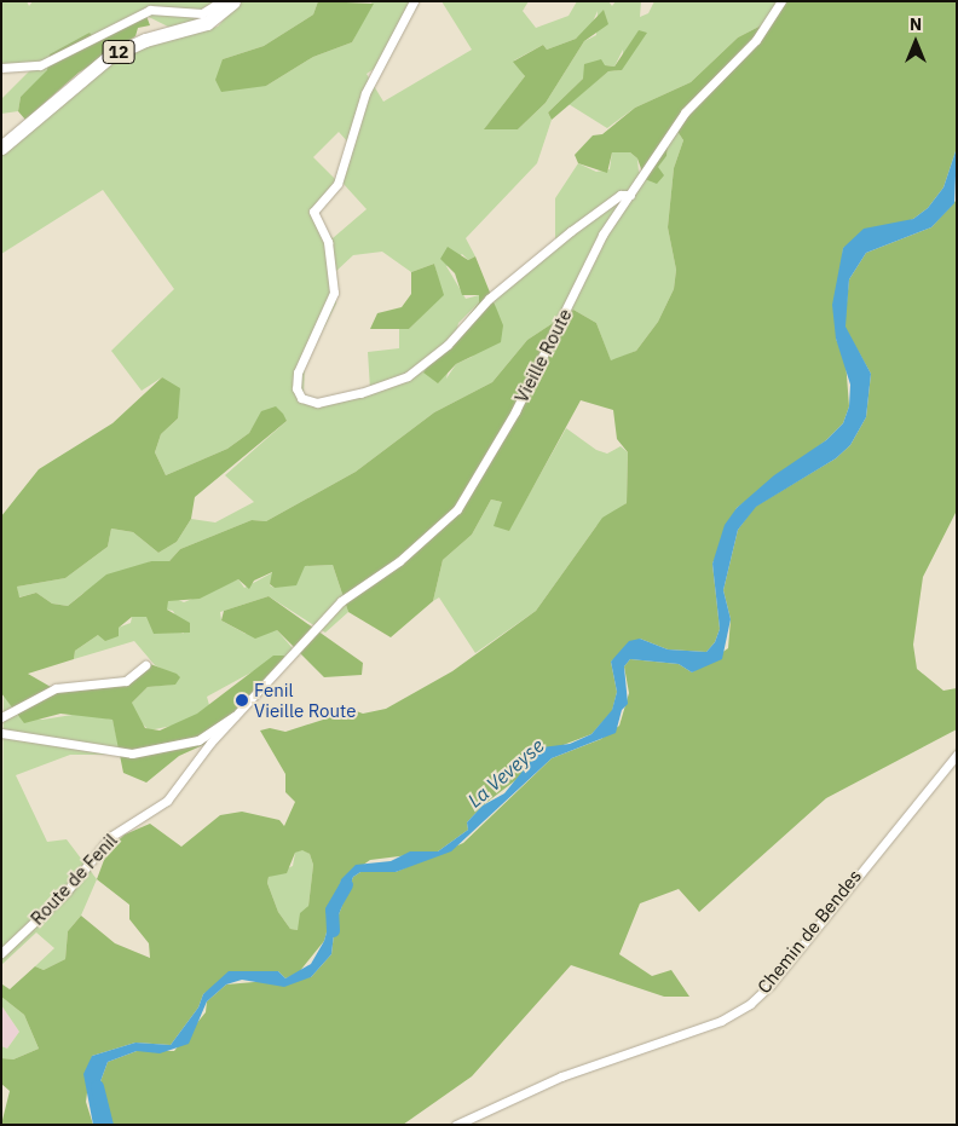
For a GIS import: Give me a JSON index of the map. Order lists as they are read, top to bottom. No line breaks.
{"streets":{"main road":["12"],"street":["Vieille Route","Route de Fenil","Chemin de Bendes"]},"crossings":[["Vieille Route","Route de Fenil"]],"water":["La Veveyse"],"places":["Fenil Vieille Route"],"north":"top"}
